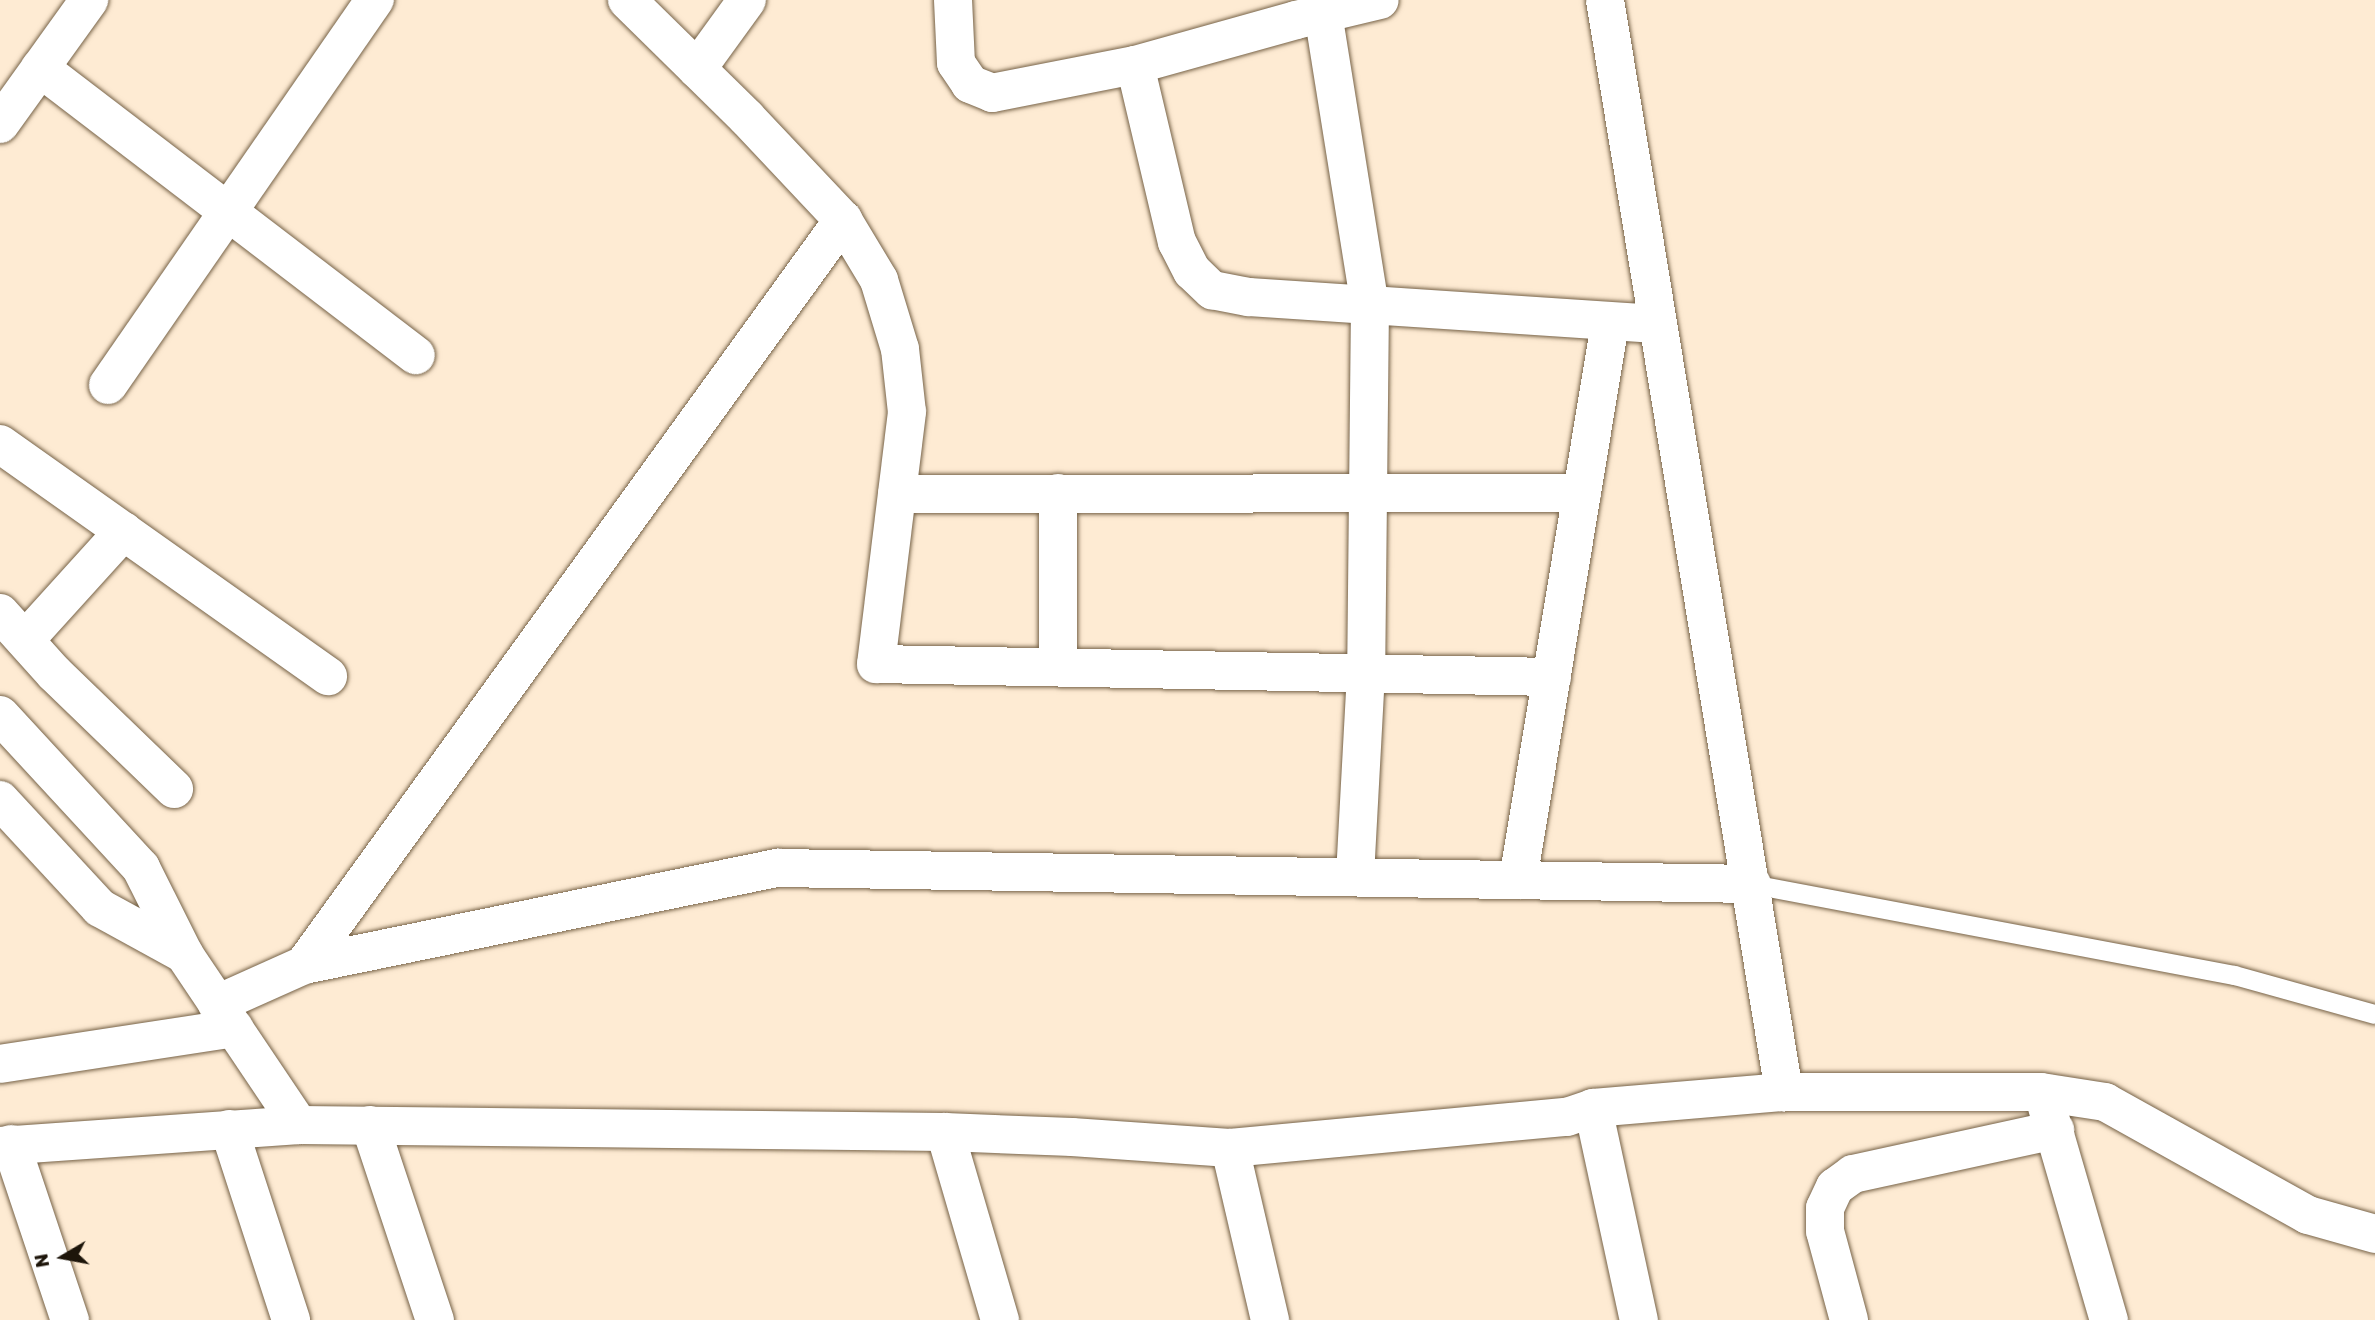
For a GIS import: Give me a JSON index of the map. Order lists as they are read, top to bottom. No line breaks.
{"north":"left"}
